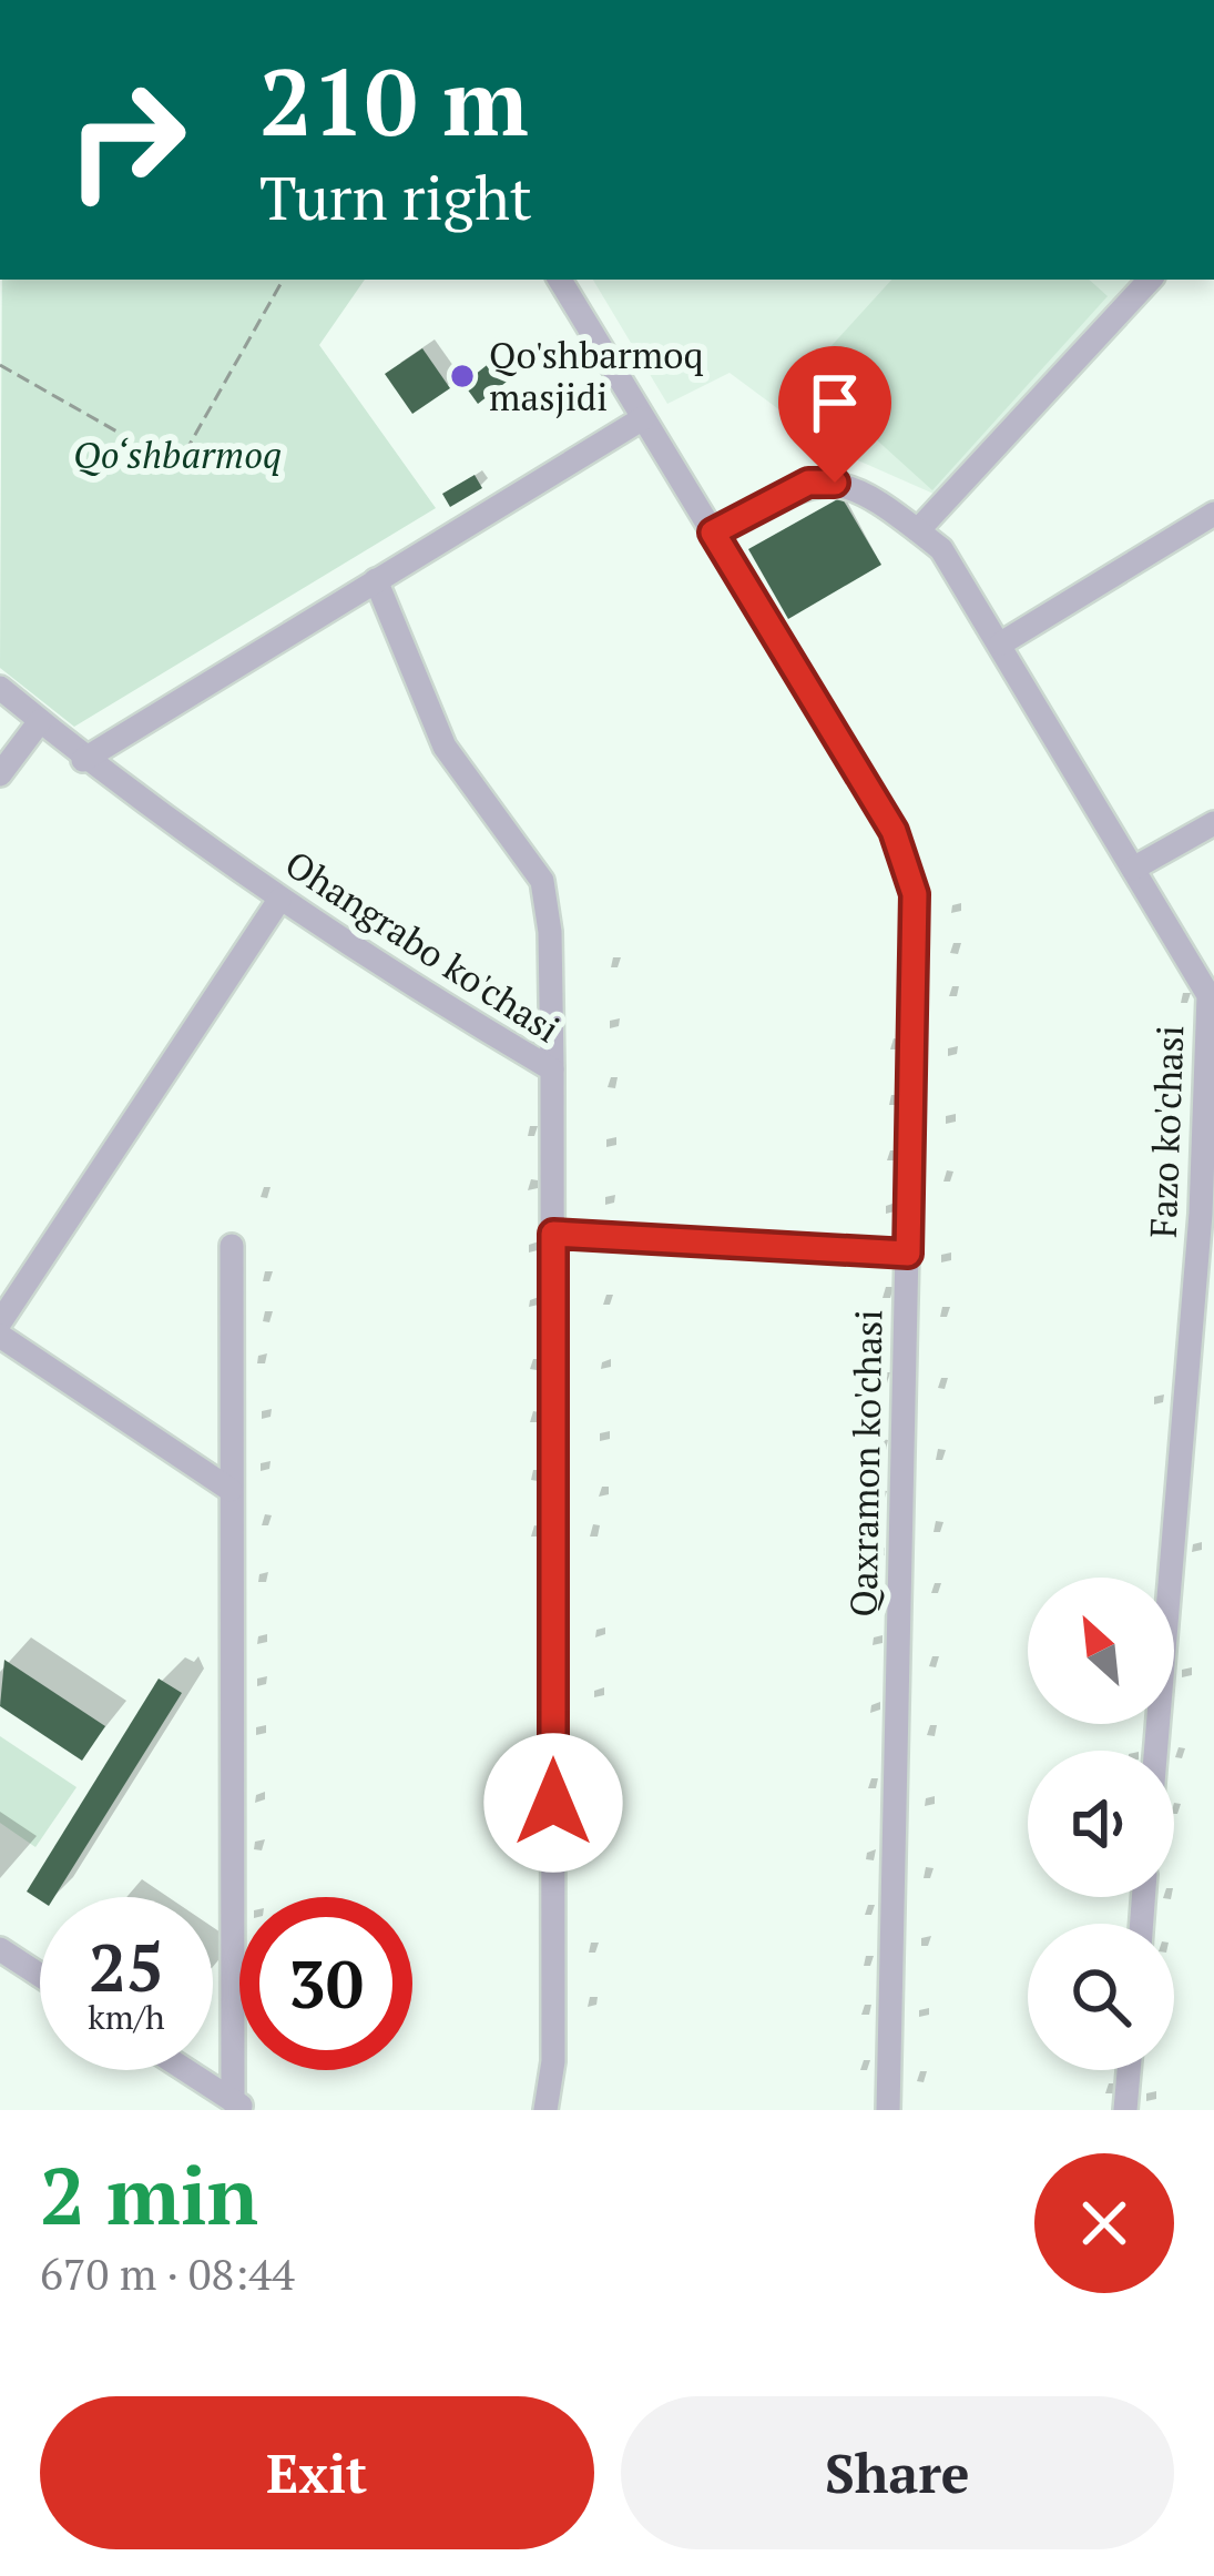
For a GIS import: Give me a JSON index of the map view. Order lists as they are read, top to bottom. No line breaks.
{"streets":{"street":["Ohangrabo ko'chasi","Fazo ko'chasi","Qaxramon ko'chasi"]},"crossings":[["Fazo ko'chasi","Qaxramon ko'chasi"]],"parks":["Qo‘shbarmoq"],"places":["Qo'shbarmoq masjidi"],"north":"top left","page":{"turn":["210 m","Turn right"],"speed":"25 km/h","limit":"30","heading":["2 min","670 m · 08:44"],"buttons":["Exit","Share"]}}
